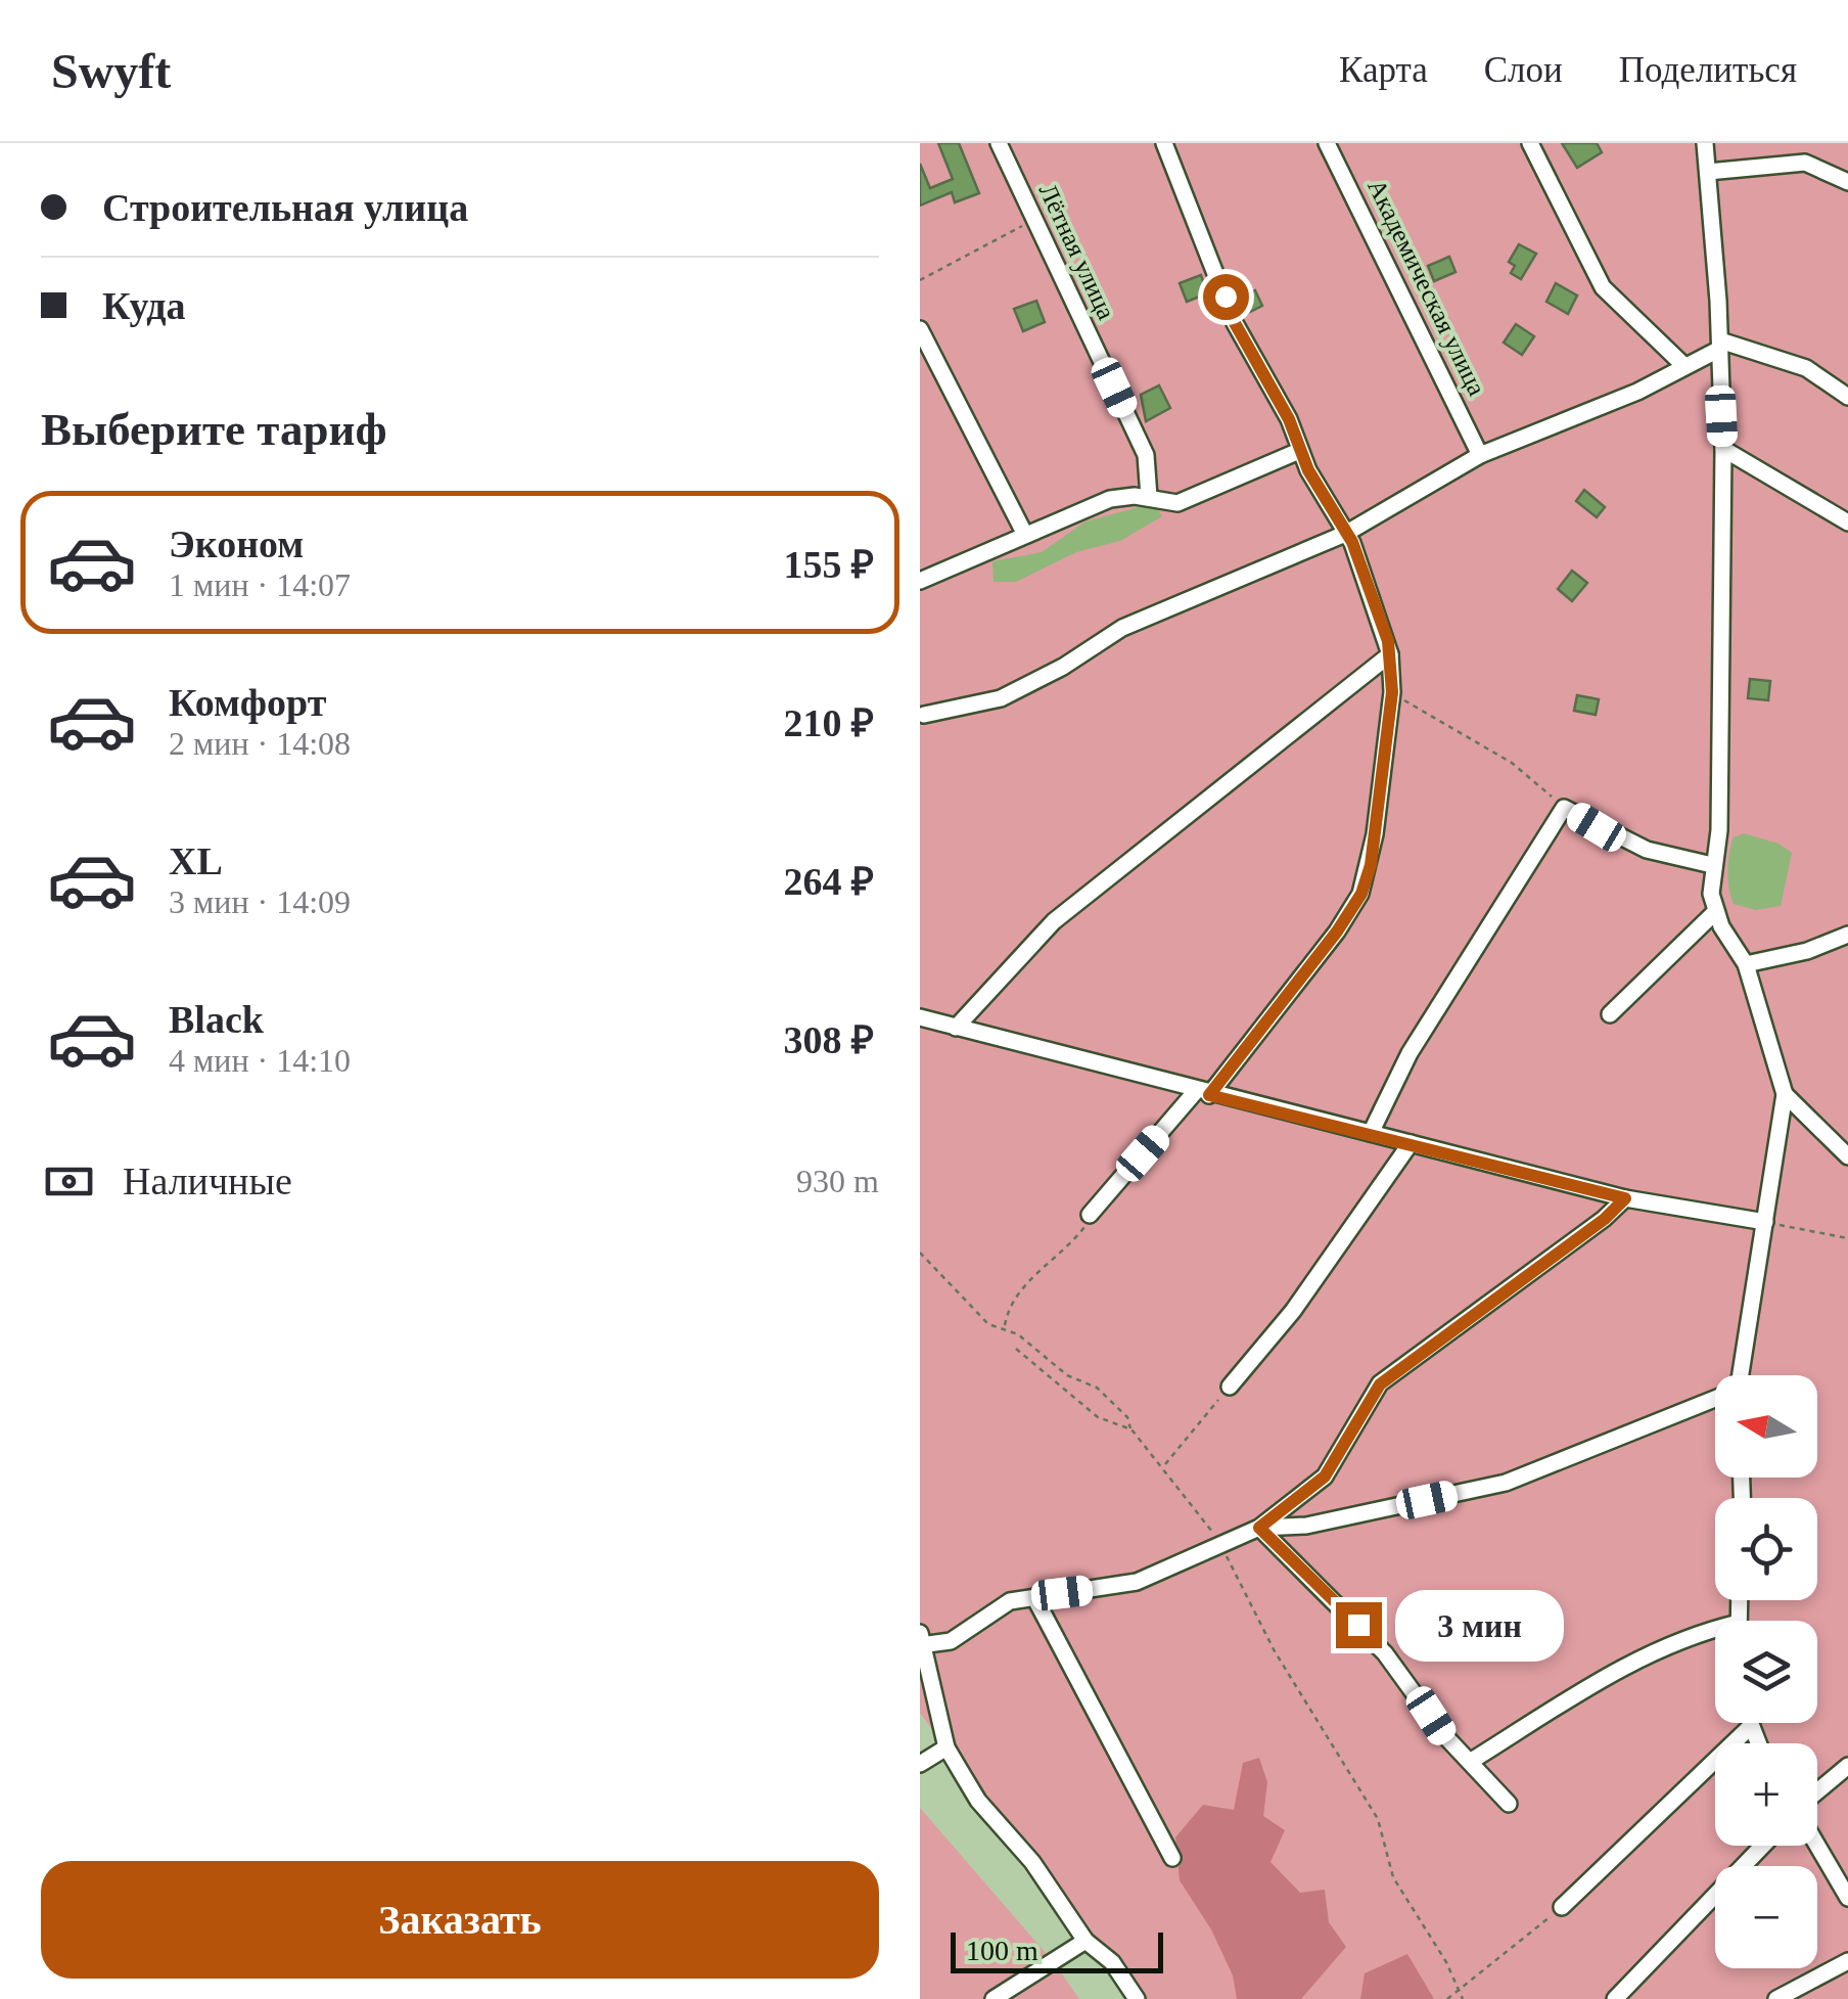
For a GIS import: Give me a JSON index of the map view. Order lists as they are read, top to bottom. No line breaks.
{"streets":{"street":["Лётная улица","Академическая улица"]},"scale_bar":"100 m","north":"left","page":{"header":"Swyft","nav":["Карта","Слои","Поделиться"],"banner":["Строительная улица","Куда"],"heading":"Выберите тариф","list":[{"name":"Эконом","note":"1 мин · 14:07","value":"155 ₽"},{"name":"Комфорт","note":"2 мин · 14:08","value":"210 ₽"},{"name":"XL","note":"3 мин · 14:09","value":"264 ₽"},{"name":"Black","note":"4 мин · 14:10","value":"308 ₽"}],"pay":["Наличные","930 m"],"map_buttons":["+","−"],"bubble":"3 мин","buttons":"Заказать","scale":"100 m"}}
